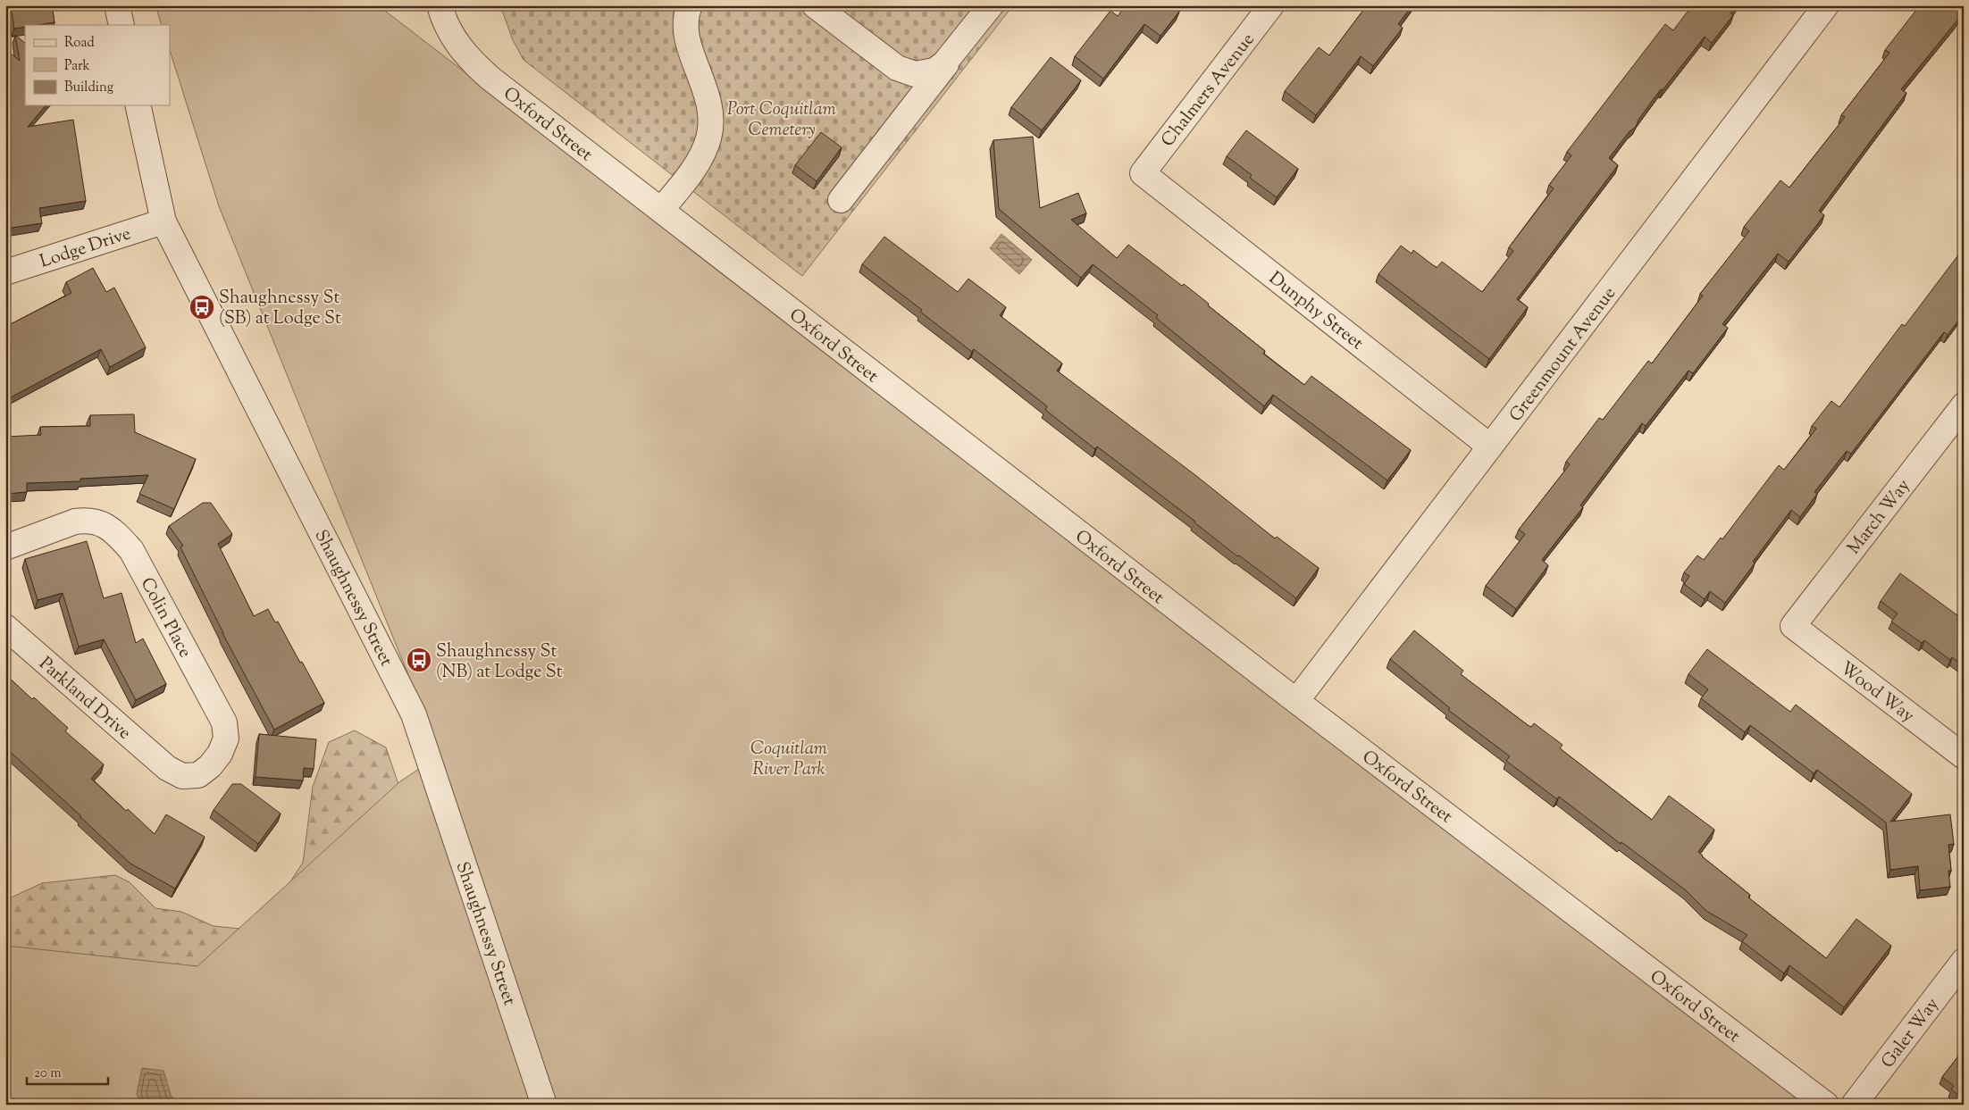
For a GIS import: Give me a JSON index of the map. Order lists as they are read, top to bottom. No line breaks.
{"streets":{"street":["Chalmers Avenue","Oxford Street","Lodge Drive","Dunphy Street","Greenmount Avenue","March Way","Shaughnessy Street","Colin Place","Wood Way","Parkland Drive","Galer Way"]},"crossings":[["Chalmers Avenue","Dunphy Street"],["Oxford Street","Greenmount Avenue"],["Lodge Drive","Shaughnessy Street"],["Dunphy Street","Greenmount Avenue"],["March Way","Wood Way"],["Colin Place","Parkland Drive"]],"parks":["Port Coquitlam Cemetery","Coquitlam River Park"],"places":{"bus stop":["Shaughnessy St (SB) at Lodge St","Shaughnessy St (NB) at Lodge St"]},"legend":["Road","Park","Building"],"scale_bar":"20 m"}
